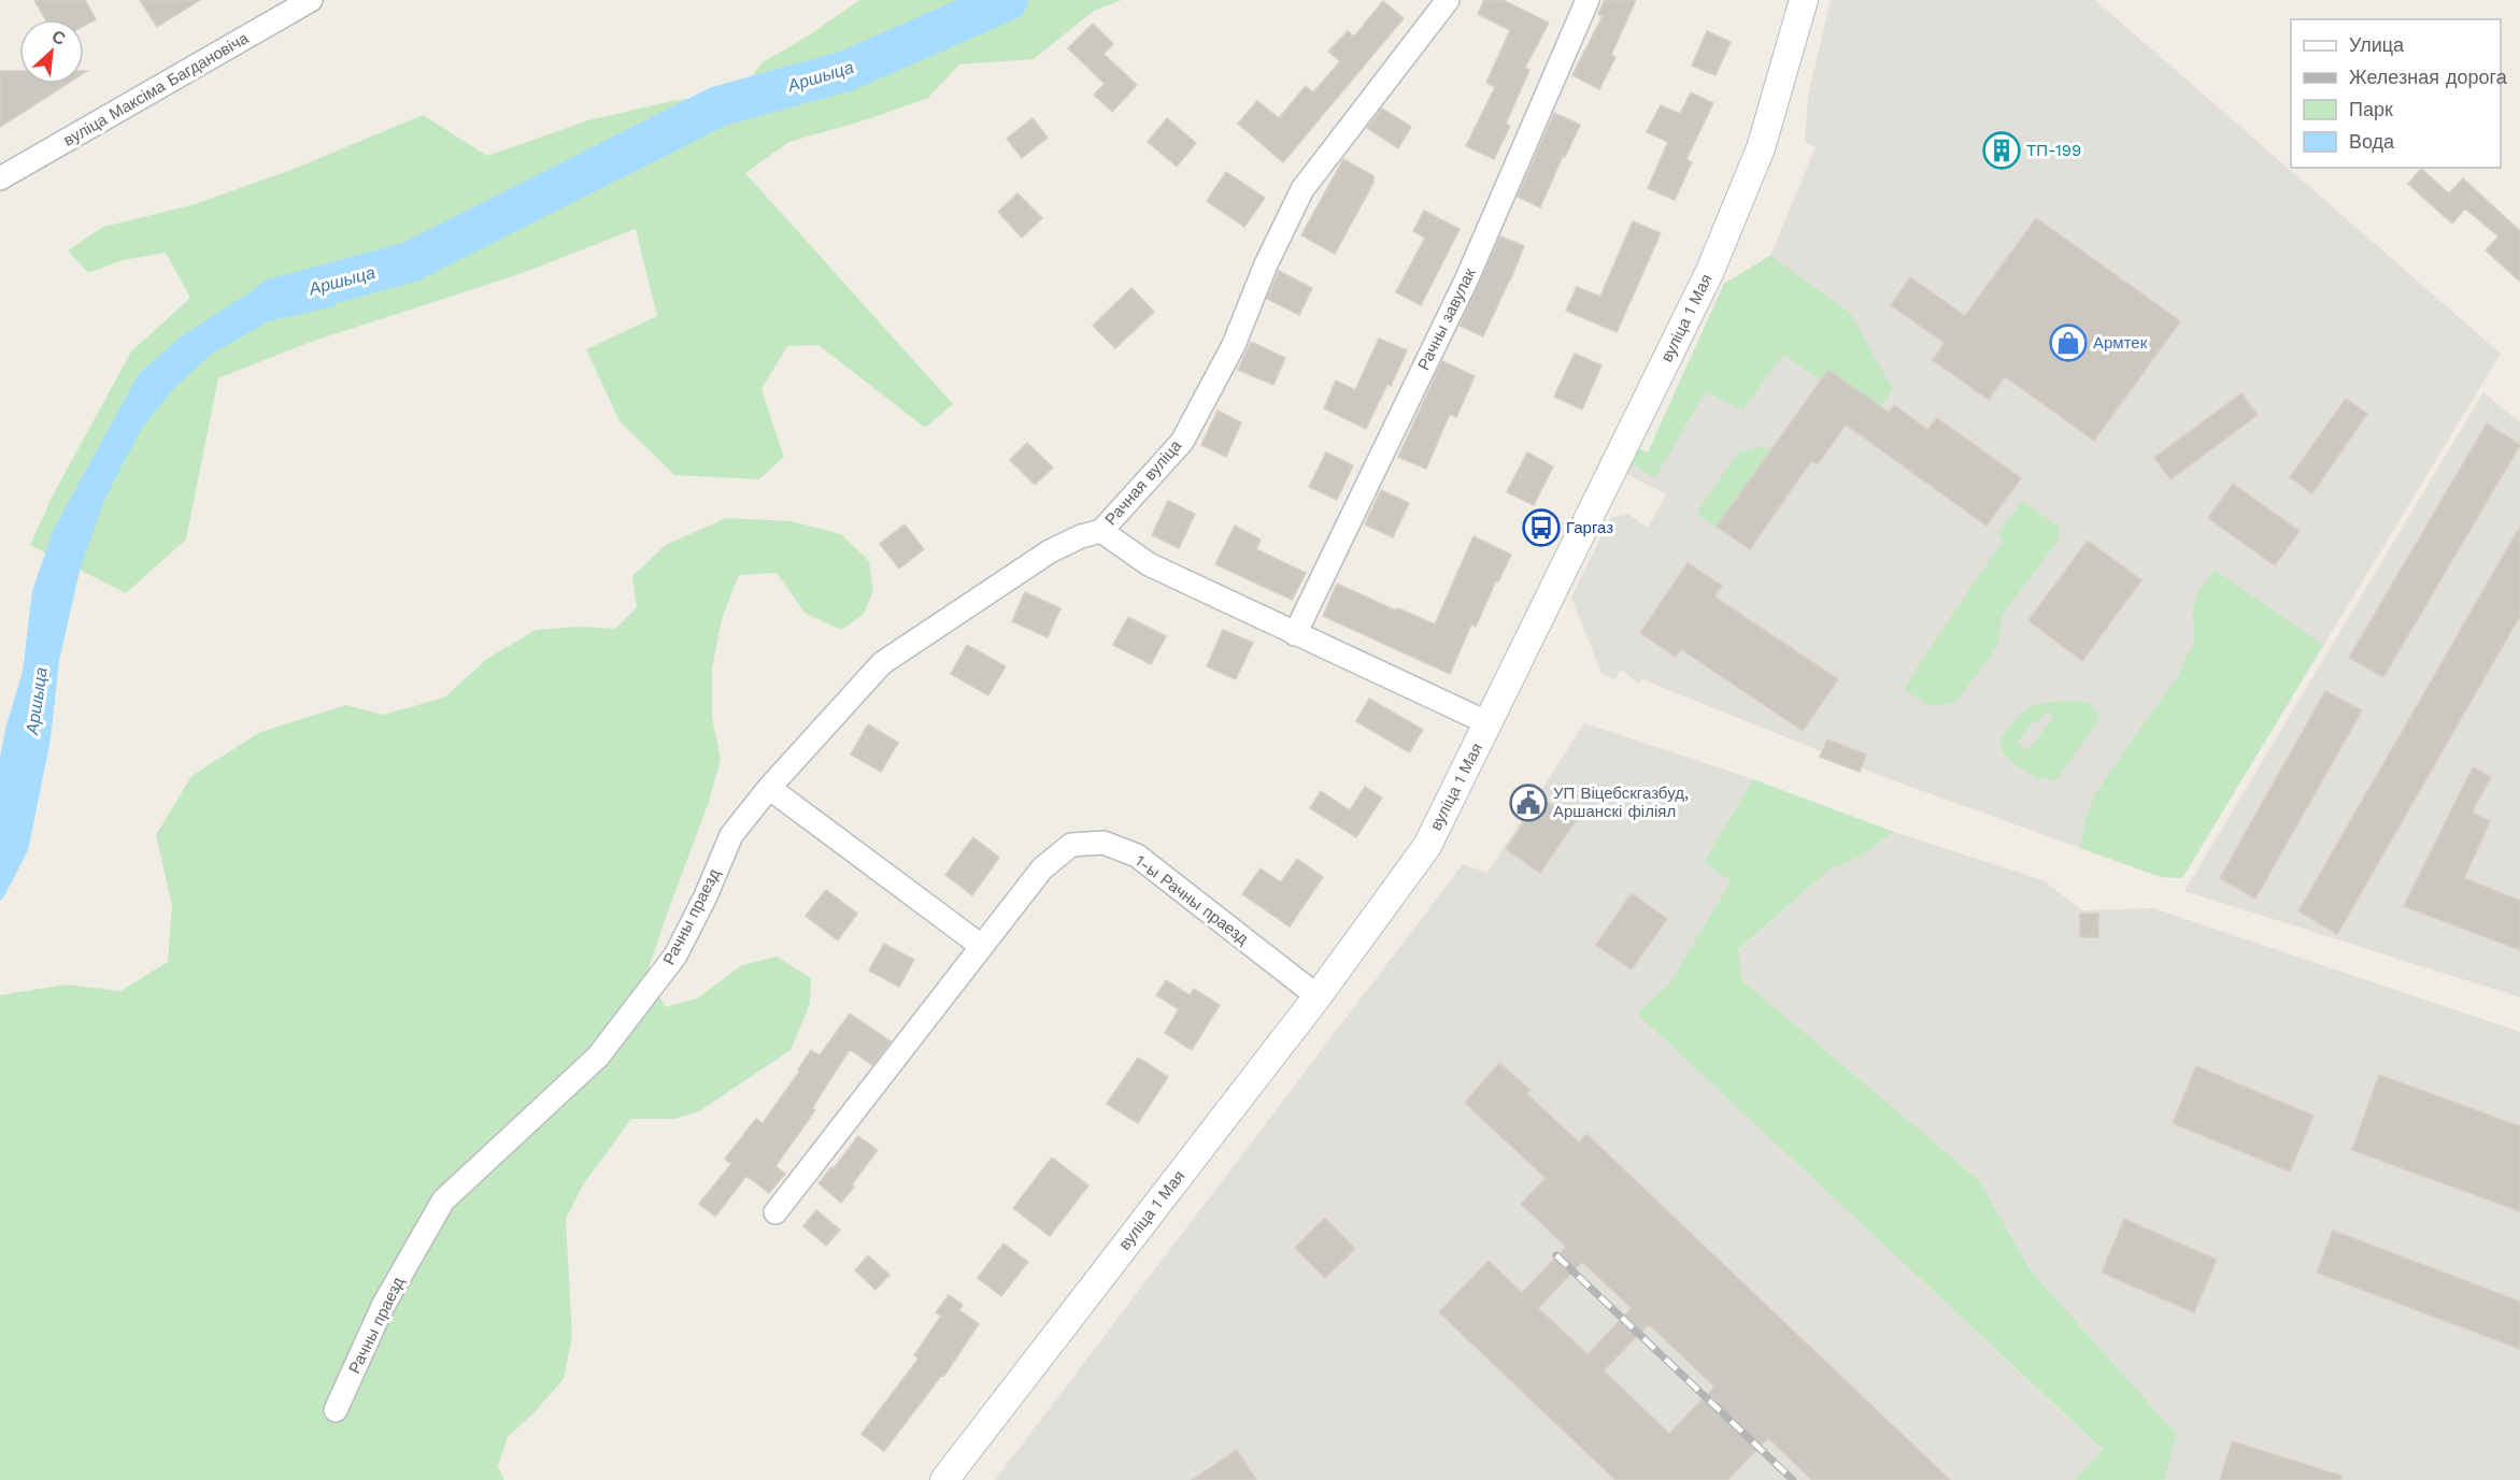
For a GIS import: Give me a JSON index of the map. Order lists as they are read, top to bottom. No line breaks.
{"streets":{"street":["вуліца Максіма Багдановіча","вуліца 1 Мая","Рачны завулак","Рачная вуліца","1-ы Рачны праезд","Рачны праезд"]},"crossings":[["вуліца 1 Мая","Рачная вуліца"],["вуліца 1 Мая","1-ы Рачны праезд"],["Рачны завулак","Рачная вуліца"],["Рачная вуліца","Рачны праезд"]],"water":["Аршыца"],"places":{"building":["ТП-199"],"shop":["Армтек"],"bus stop":["Гаргаз"],"public building":["УП Віцебскгазбуд, Аршанскі філіял"]},"legend":["Улица","Железная дорога","Парк","Вода"],"north":"top right"}
